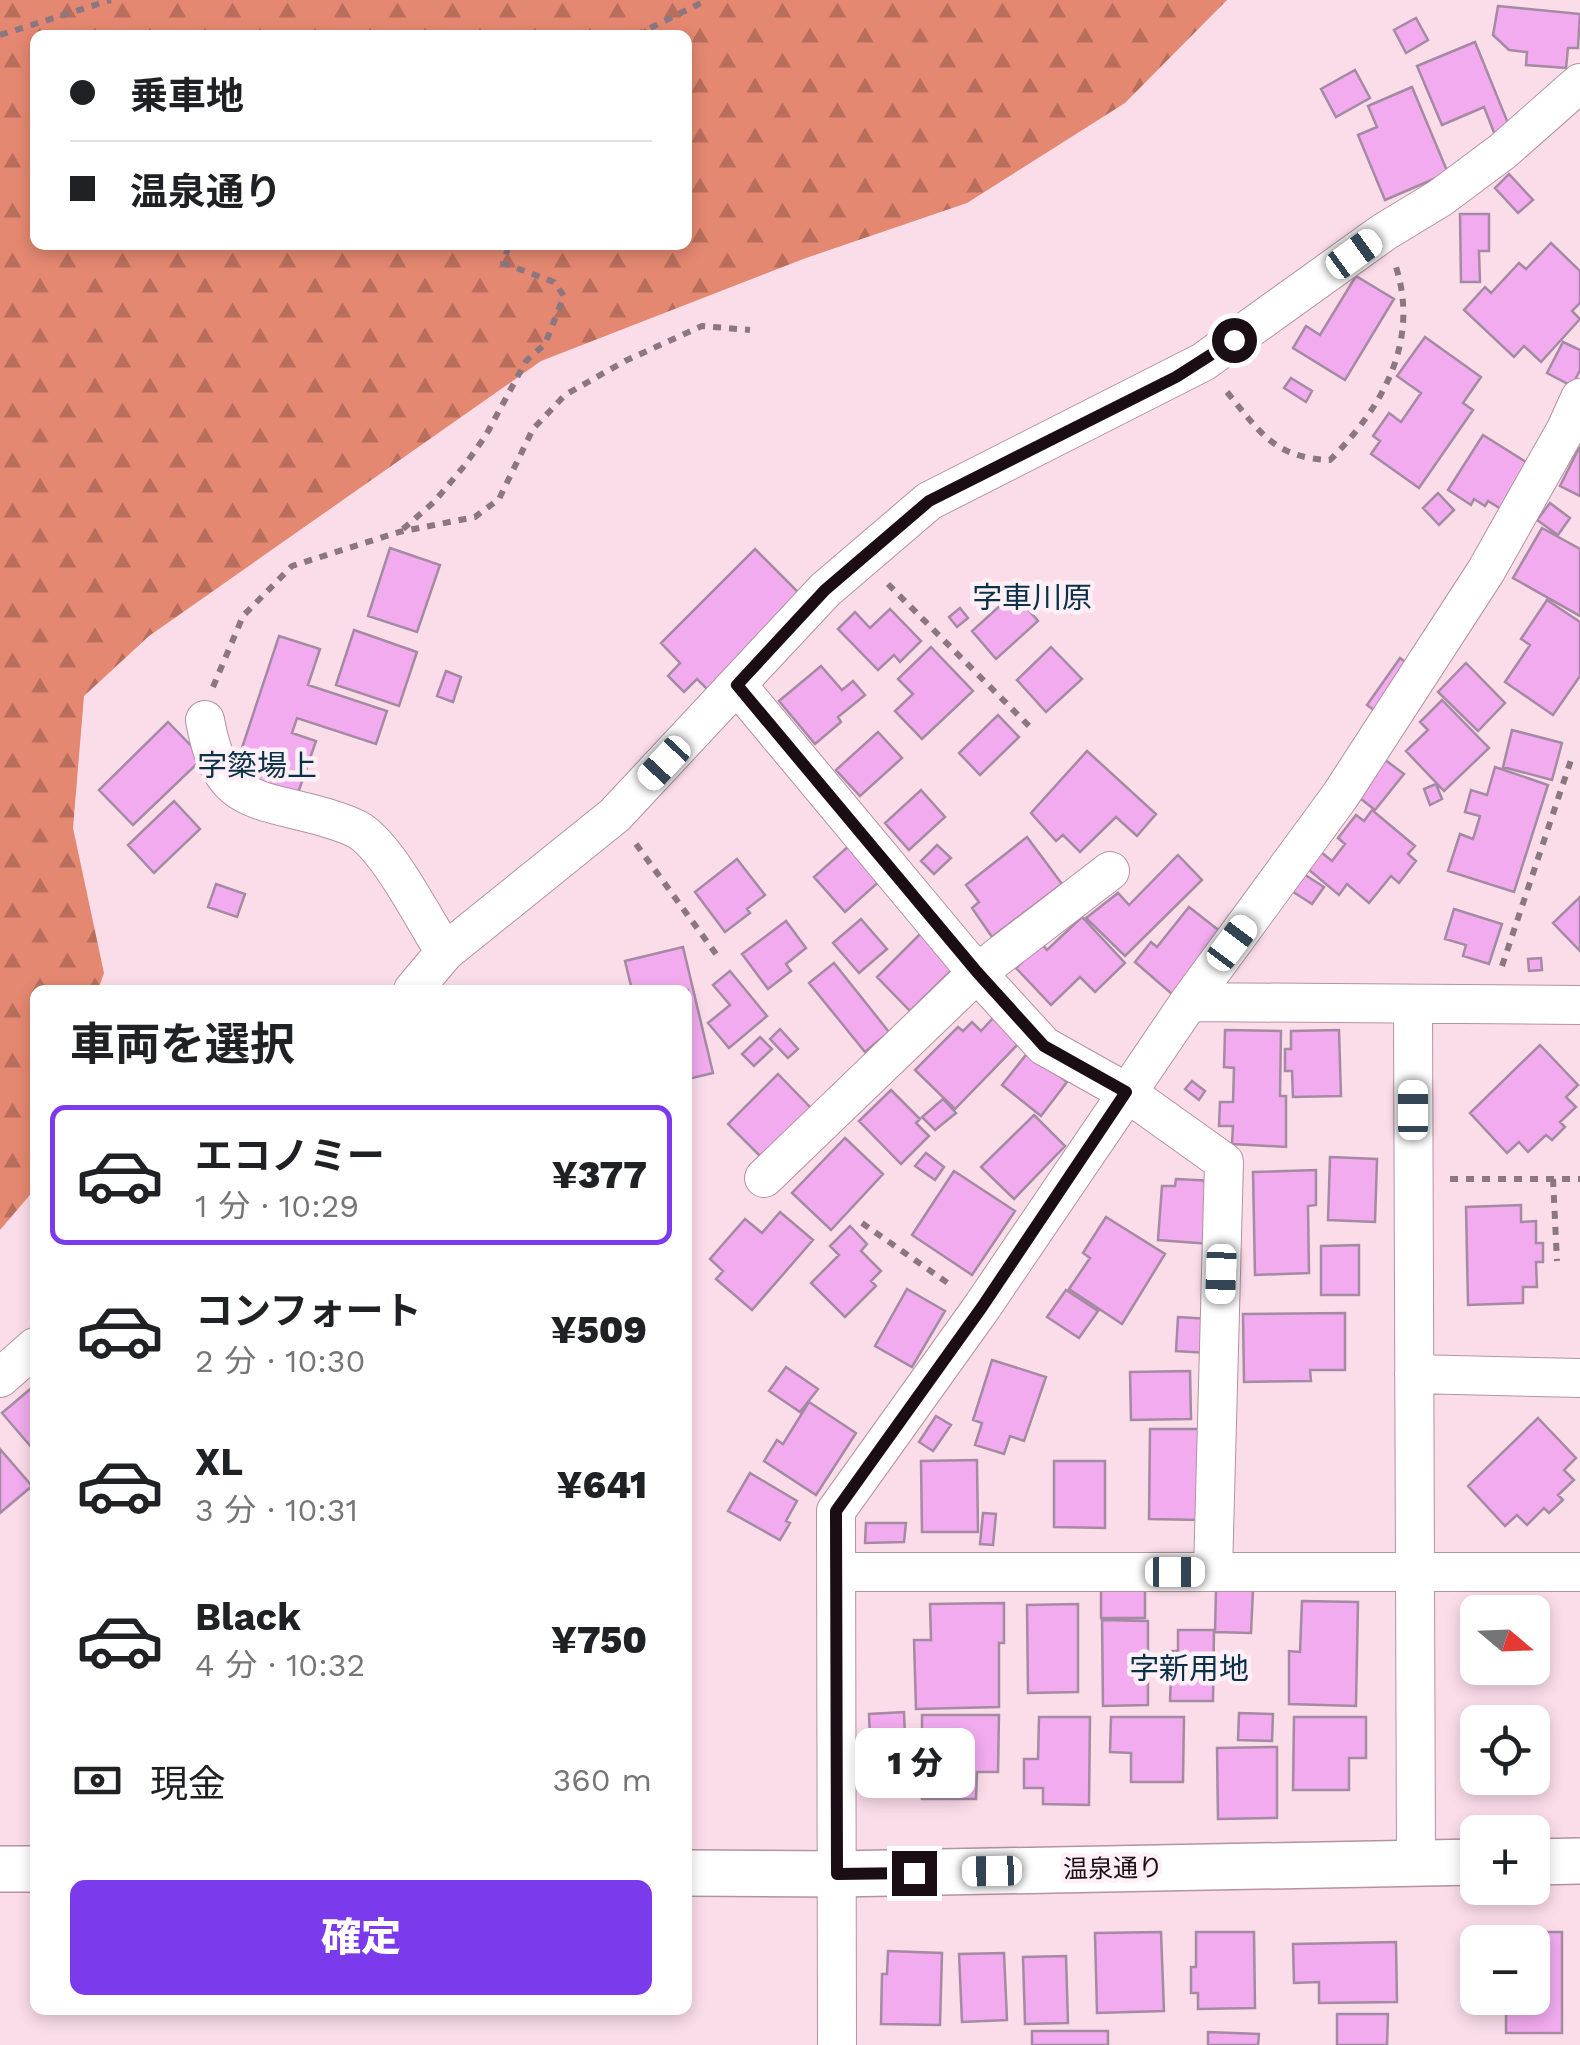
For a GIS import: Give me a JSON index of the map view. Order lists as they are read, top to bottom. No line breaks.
{"streets":{"street":["温泉通り"]},"districts":["字車川原","字簗場上","字新用地"],"north":"right","page":{"banner":["乗車地","温泉通り"],"heading":"車両を選択","list":[{"name":"エコノミー","note":"1 分 · 10:29","value":"¥377"},{"name":"コンフォート","note":"2 分 · 10:30","value":"¥509"},{"name":"XL","note":"3 分 · 10:31","value":"¥641"},{"name":"Black","note":"4 分 · 10:32","value":"¥750"}],"map_buttons":["+","−"],"pay":["現金","360 m"],"bubble":"1 分","buttons":"確定"}}
